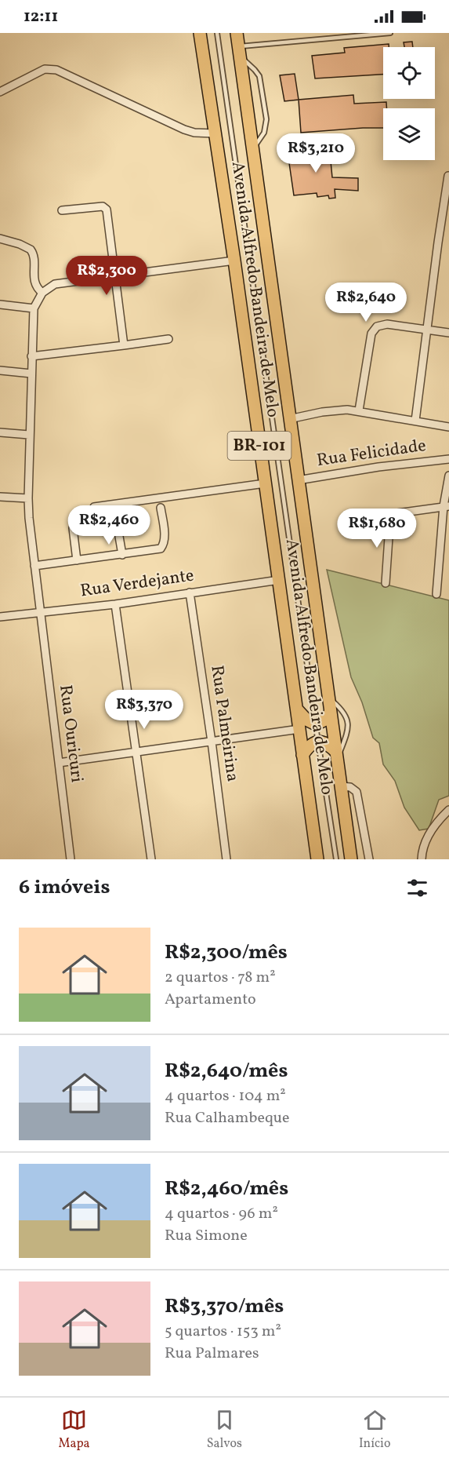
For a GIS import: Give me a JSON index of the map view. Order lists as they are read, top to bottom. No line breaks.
{"streets":{"highway":["Avenida Alfredo Bandeira de Melo","BR-101"],"street":["Rua Felicidade","Rua Verdejante","Rua Palmeirina","Rua Ouricuri"]},"crossings":[["Avenida Alfredo Bandeira de Melo","Rua Felicidade"],["Avenida Alfredo Bandeira de Melo","Rua Verdejante"],["Rua Verdejante","Rua Palmeirina"],["Rua Verdejante","Rua Ouricuri"]],"page":{"status":"12:11","price":["R$3,210","R$2,300","R$2,640","R$2,460","R$1,680","R$3,370"],"heading":"6 imóveis","list":[{"name":"R$2,300/mês","note":"2 quartos · 78 m² · Apartamento"},{"name":"R$2,640/mês","note":"4 quartos · 104 m² · Rua Calhambeque"},{"name":"R$2,460/mês","note":"4 quartos · 96 m² · Rua Simone"},{"name":"R$3,370/mês","note":"5 quartos · 153 m² · Rua Palmares"}],"tabs":["Mapa","Salvos","Início"]}}
